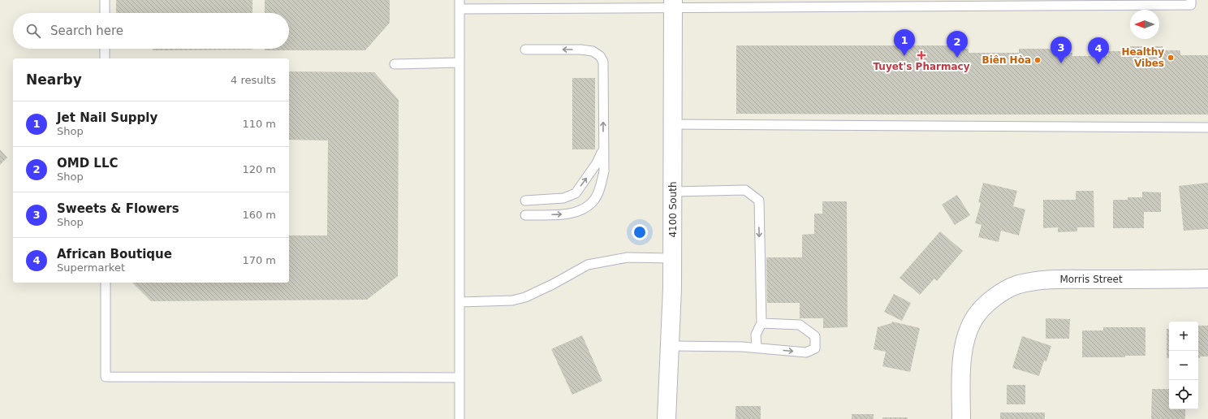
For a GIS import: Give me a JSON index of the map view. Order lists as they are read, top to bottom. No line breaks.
{"streets":{"main road":["4100 South","Morris Street"]},"places":{"health":["Tuyet's Pharmacy"],"other":["Healthy Vibes","Biên Hòa"]},"north":"left","page":{"search":"Search here","pins":["1","2","3","4"],"heading":["Nearby","4 results"],"list":[{"mark":"1","name":"Jet Nail Supply","note":"Shop","value":"110 m"},{"mark":"2","name":"OMD LLC","note":"Shop","value":"120 m"},{"mark":"3","name":"Sweets & Flowers","note":"Shop","value":"160 m"},{"mark":"4","name":"African Boutique","note":"Supermarket","value":"170 m"}],"map_buttons":["+","−"]}}
